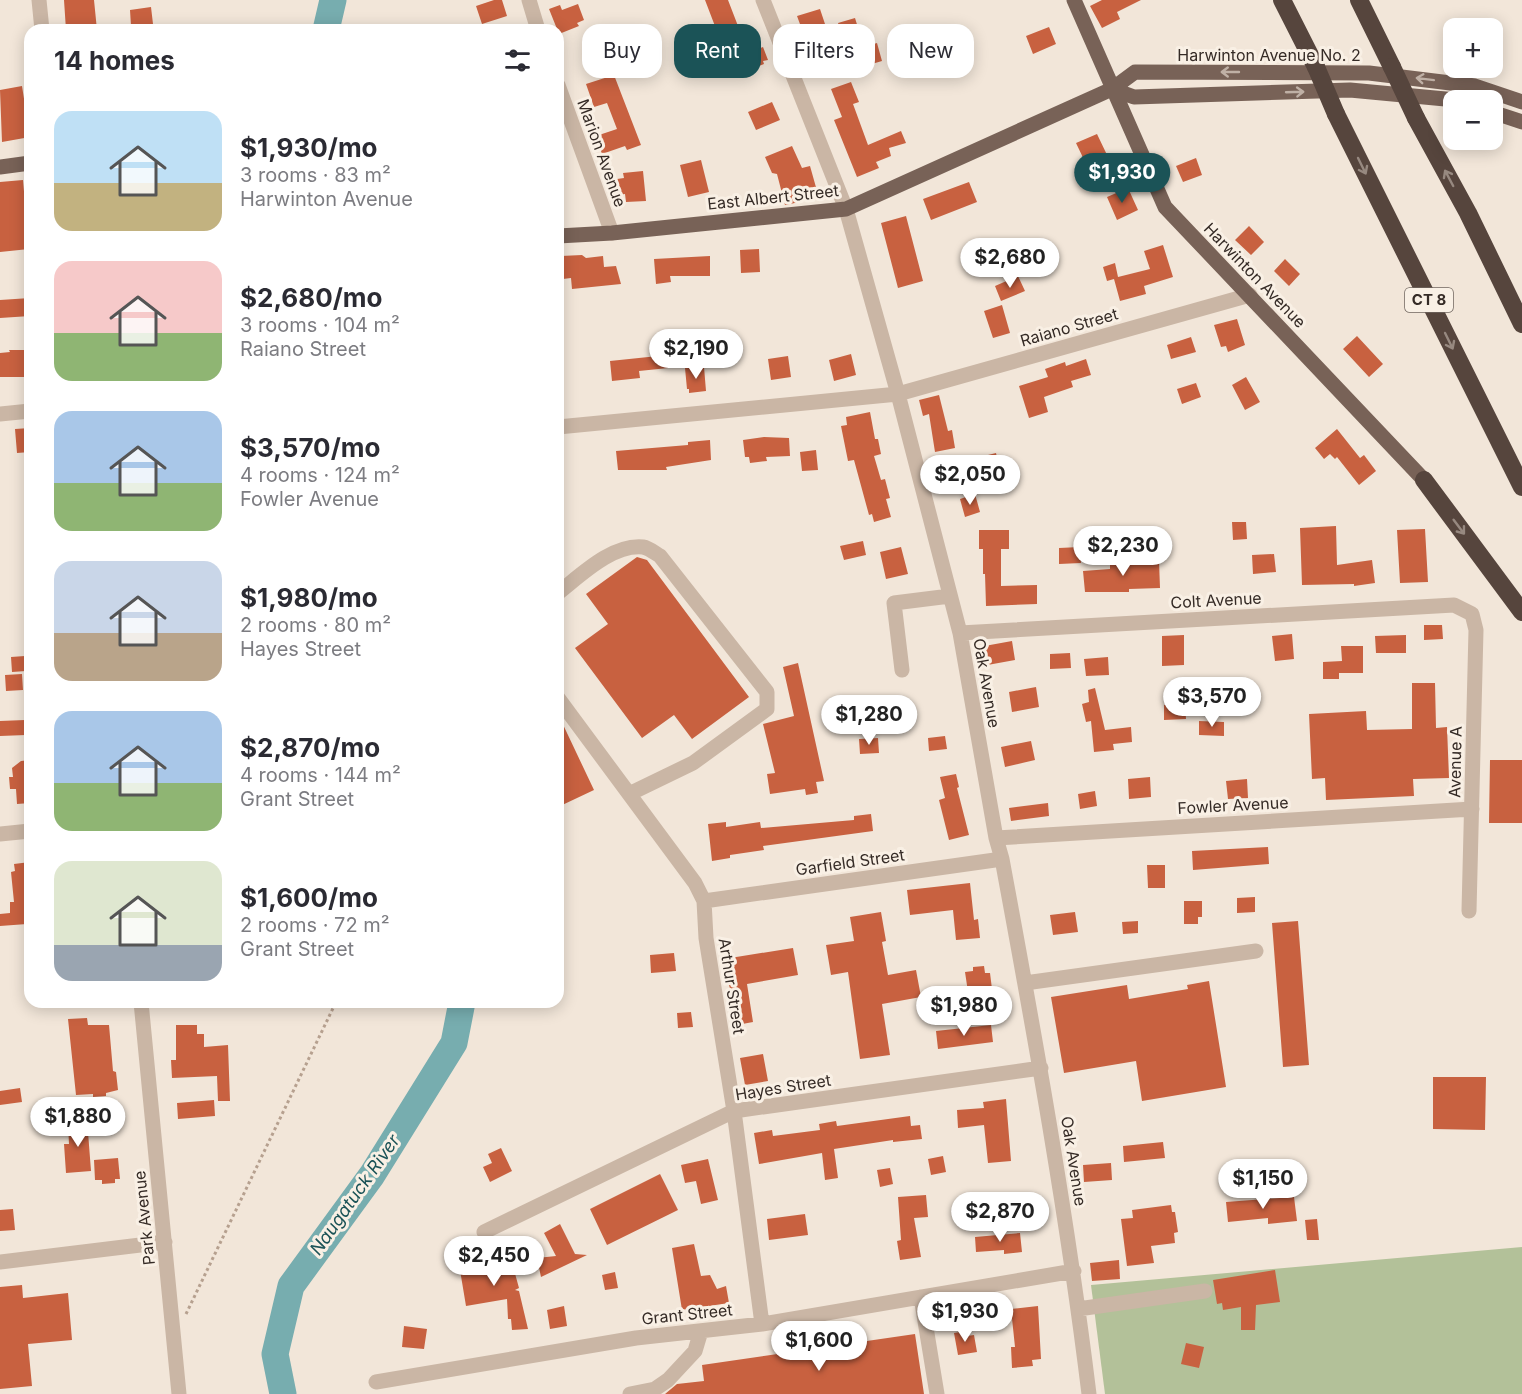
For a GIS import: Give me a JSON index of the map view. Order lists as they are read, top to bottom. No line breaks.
{"streets":{"highway":["CT 8"],"main road":["Harwinton Avenue No. 2","East Albert Street","Harwinton Avenue"],"street":["Marion Avenue","Raiano Street","Colt Avenue","Oak Avenue","Avenue A","Fowler Avenue","Garfield Street","Arthur Street","Hayes Street","Park Avenue","Grant Street"]},"crossings":[["Harwinton Avenue No. 2","East Albert Street"],["Harwinton Avenue No. 2","Harwinton Avenue"],["Marion Avenue","East Albert Street"],["East Albert Street","Harwinton Avenue"],["East Albert Street","Oak Avenue"],["Harwinton Avenue","Raiano Street"],["Raiano Street","Oak Avenue"],["Colt Avenue","Oak Avenue"],["Colt Avenue","Avenue A"],["Oak Avenue","Fowler Avenue"],["Oak Avenue","Garfield Street"],["Oak Avenue","Hayes Street"],["Oak Avenue","Grant Street"],["Avenue A","Fowler Avenue"],["Garfield Street","Arthur Street"],["Arthur Street","Hayes Street"],["Arthur Street","Grant Street"]],"water":["Naugatuck River"],"page":{"map_buttons":["+","−"],"chip":["Buy","Rent","Filters","New"],"heading":"14 homes","list":[{"name":"$1,930/mo","note":"3 rooms · 83 m² · Harwinton Avenue"},{"name":"$2,680/mo","note":"3 rooms · 104 m² · Raiano Street"},{"name":"$3,570/mo","note":"4 rooms · 124 m² · Fowler Avenue"},{"name":"$1,980/mo","note":"2 rooms · 80 m² · Hayes Street"},{"name":"$2,870/mo","note":"4 rooms · 144 m² · Grant Street"},{"name":"$1,600/mo","note":"2 rooms · 72 m² · Grant Street"}],"price":["$1,930","$2,680","$2,190","$2,050","$2,230","$3,570","$1,280","$1,980","$1,880","$1,150","$2,870","$2,450","$1,930","$1,600"]}}
